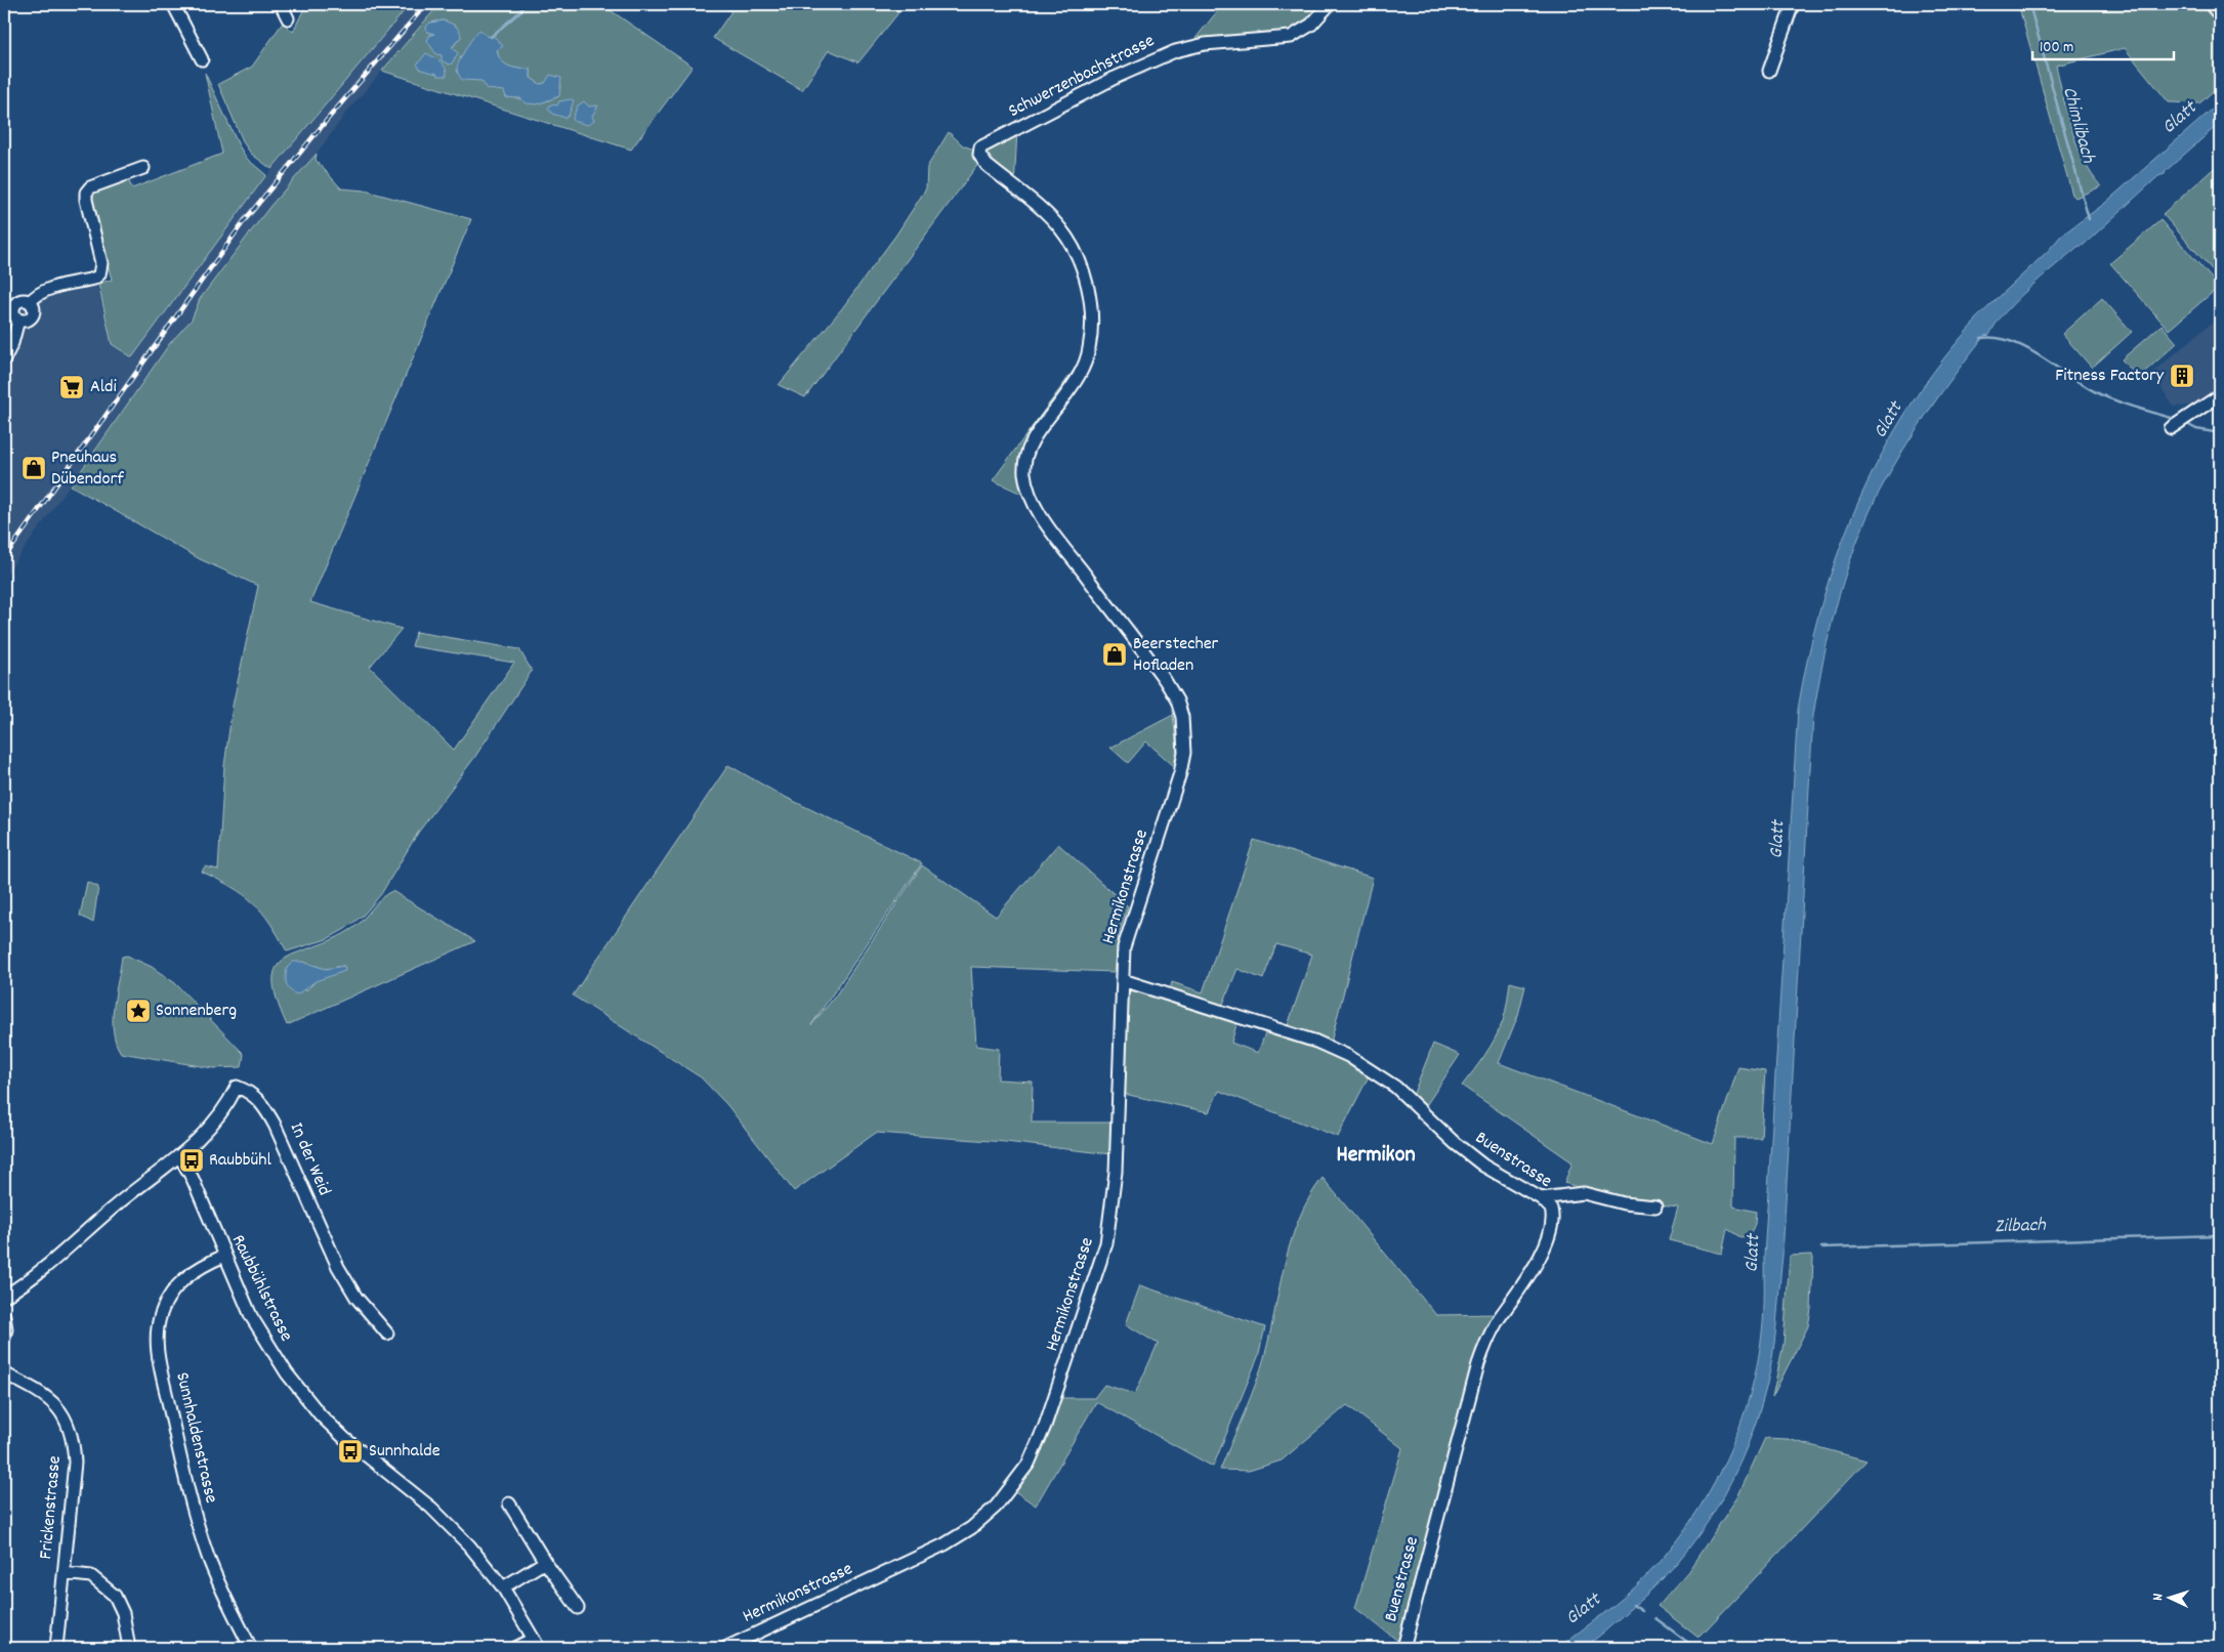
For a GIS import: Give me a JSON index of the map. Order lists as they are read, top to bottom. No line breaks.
{"streets":{"street":["Schwerzenbachstrasse","Hermikonstrasse","In der Weid","Buenstrasse","Raubbühlstrasse","Sunnhaldenstrasse","Frickenstrasse"]},"crossings":[["Schwerzenbachstrasse","Hermikonstrasse"],["Hermikonstrasse","Buenstrasse"],["In der Weid","Raubbühlstrasse"],["Raubbühlstrasse","Sunnhaldenstrasse"]],"districts":["Hermikon"],"water":["Glatt","Chimlibach","Zilbach"],"places":{"building":["Fitness Factory"],"supermarket":["Aldi"],"shop":["Pneuhaus Dübendorf","Beerstecher Hofladen"],"place":["Sonnenberg"],"bus stop":["Raubbühl","Sunnhalde"]},"scale_bar":"100 m","north":"left"}
